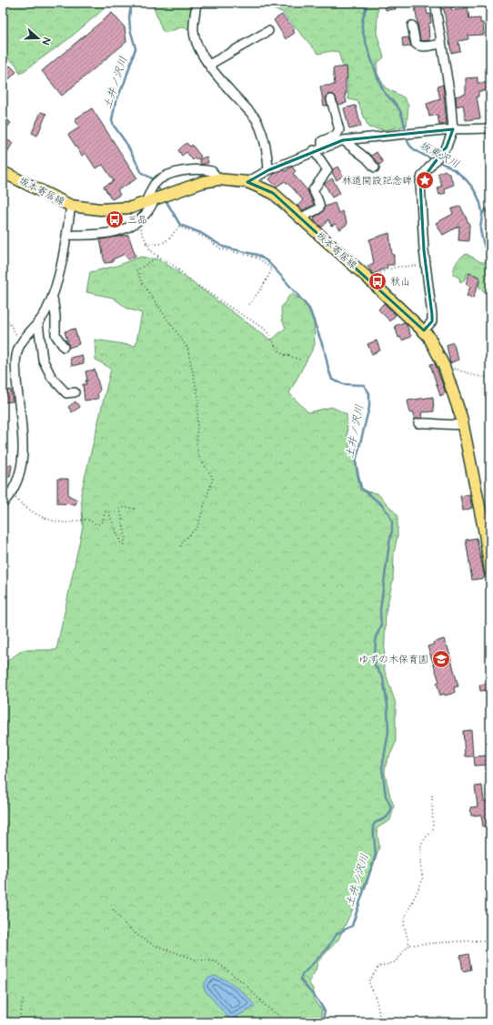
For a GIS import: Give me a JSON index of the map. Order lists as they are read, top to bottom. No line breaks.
{"streets":{"main road":["坂本寄居線"]},"water":["土井ノ沢川","坂東沢川"],"places":{"place":["林道開設記念碑"],"bus stop":["三品","秋山"],"school or university":["ゆずの木保育園"]},"north":"right"}
